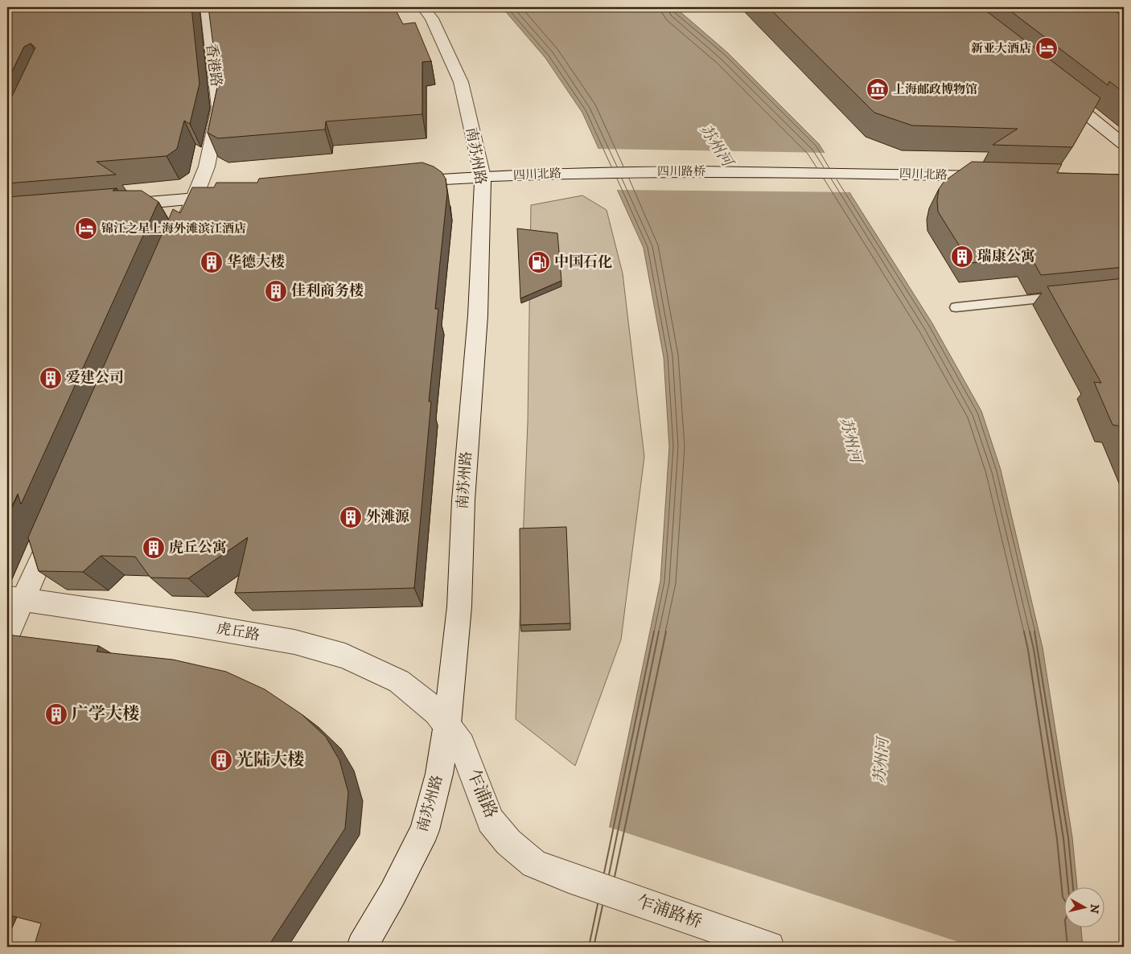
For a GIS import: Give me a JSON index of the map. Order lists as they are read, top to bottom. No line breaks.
{"streets":{"street":["香港路","南苏州路","四川路桥","四川北路","虎丘路","乍浦路","乍浦路桥"]},"crossings":[["南苏州路","四川北路"],["南苏州路","虎丘路"],["南苏州路","乍浦路"],["四川路桥","四川北路"],["虎丘路","乍浦路"],["乍浦路","乍浦路桥"]],"water":["苏州河"],"places":{"hotel":["新亚大酒店","锦江之星上海外滩滨江酒店"],"museum":["上海邮政博物馆"],"building":["瑞康公寓","华德大楼","佳利商务楼","爱建公司","外滩源","虎丘公寓","广学大楼","光陆大楼"],"fuel station":["中国石化"]},"north":"right"}
